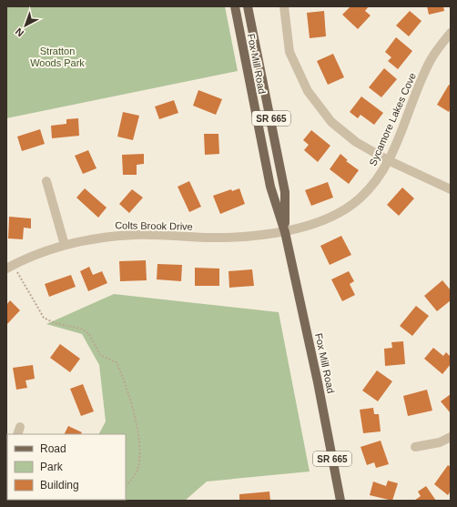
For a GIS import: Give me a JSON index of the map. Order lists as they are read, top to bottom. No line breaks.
{"streets":{"main road":["Fox Mill Road","SR 665"],"street":["Sycamore Lakes Cove","Colts Brook Drive"]},"crossings":[["Fox Mill Road","Sycamore Lakes Cove"],["Fox Mill Road","Colts Brook Drive"],["Sycamore Lakes Cove","Colts Brook Drive"]],"parks":["Stratton Woods Park"],"legend":["Road","Park","Building"],"north":"bottom left"}
